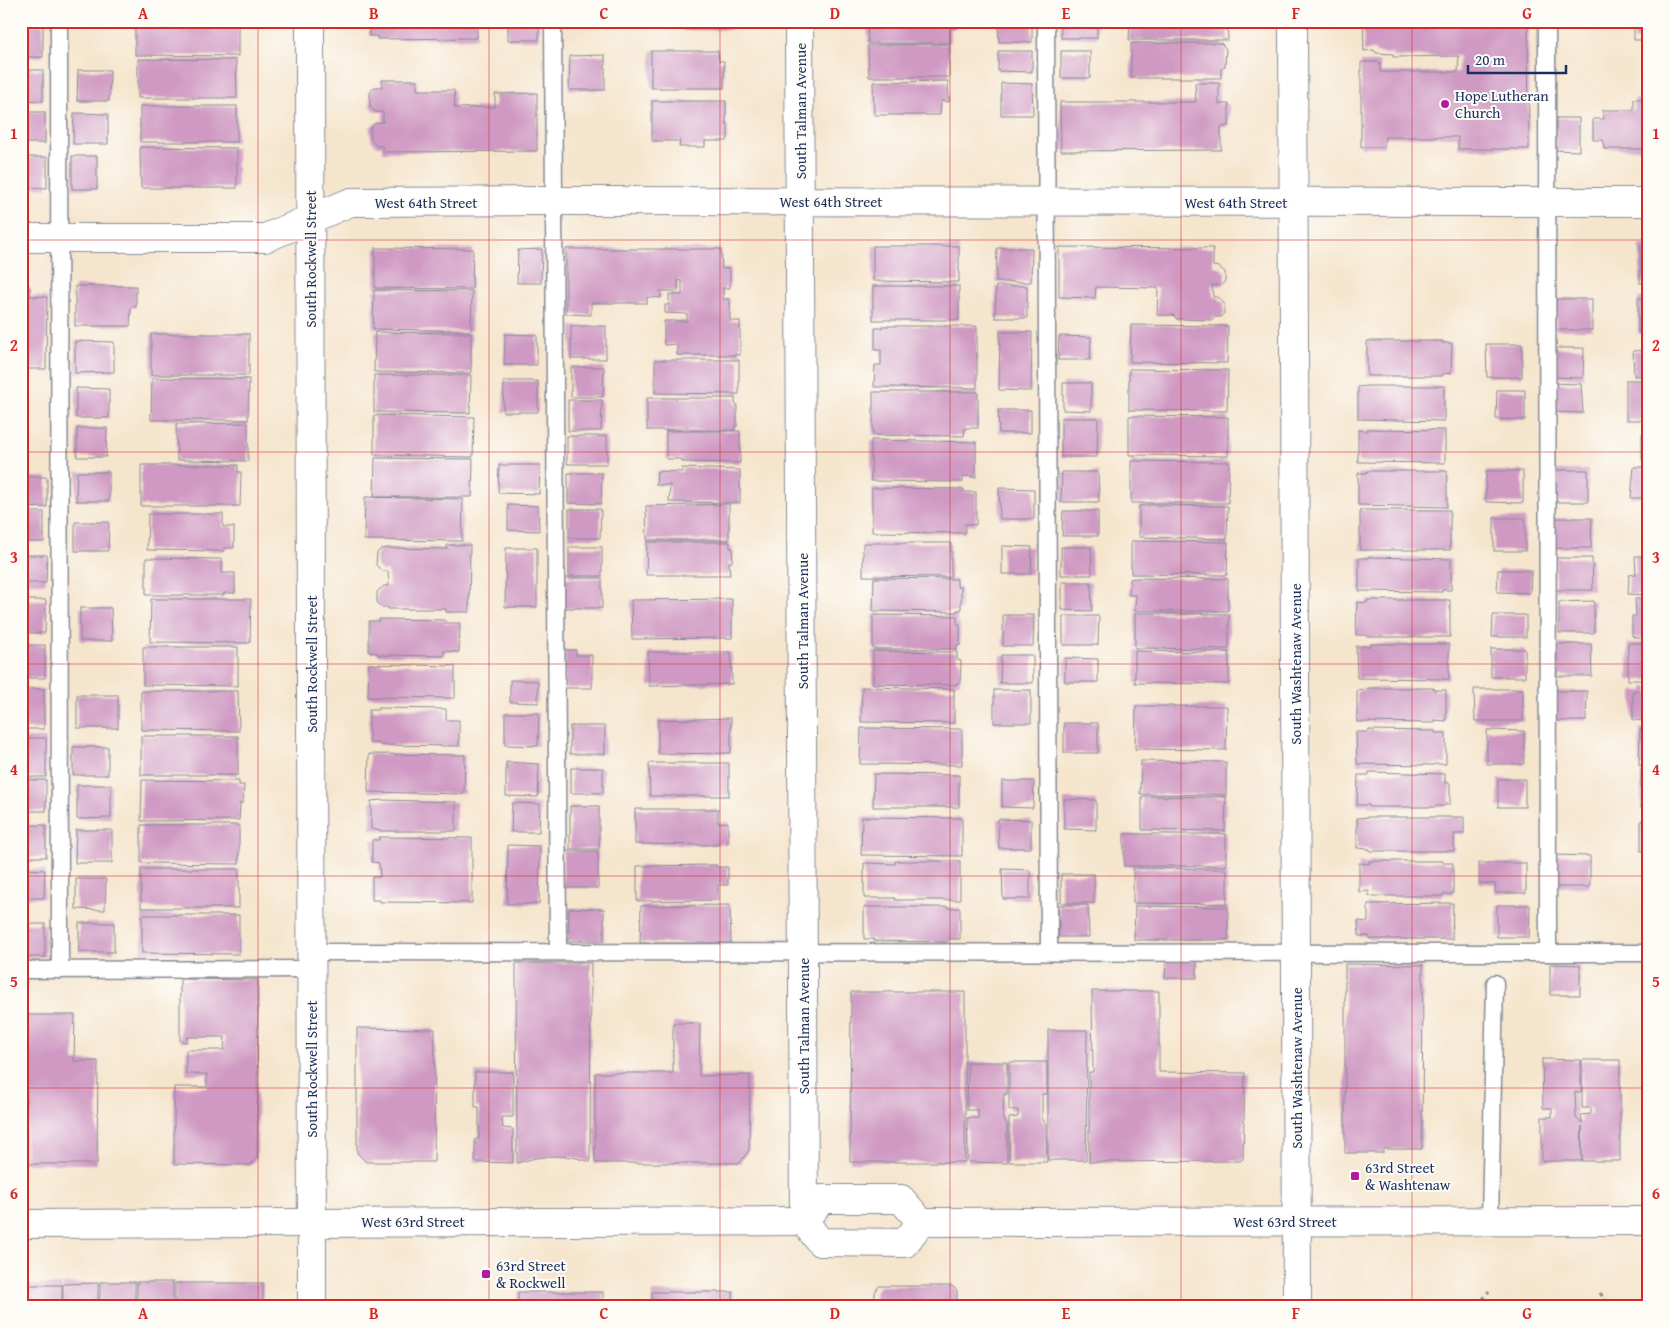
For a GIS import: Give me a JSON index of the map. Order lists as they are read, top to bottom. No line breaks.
{"streets":{"street":["South Talman Avenue","West 64th Street","South Rockwell Street","South Washtenaw Avenue","West 63rd Street"]},"crossings":[["South Talman Avenue","West 64th Street"],["South Talman Avenue","West 63rd Street"],["West 64th Street","South Rockwell Street"],["West 64th Street","South Washtenaw Avenue"],["South Rockwell Street","West 63rd Street"],["South Washtenaw Avenue","West 63rd Street"]],"places":{"other":["Hope Lutheran Church"],"transit":["63rd Street & Washtenaw","63rd Street & Rockwell"]},"scale_bar":"20 m","grid":{"columns":["A","B","C","D","E","F","G"],"rows":["1","2","3","4","5","6"]}}
